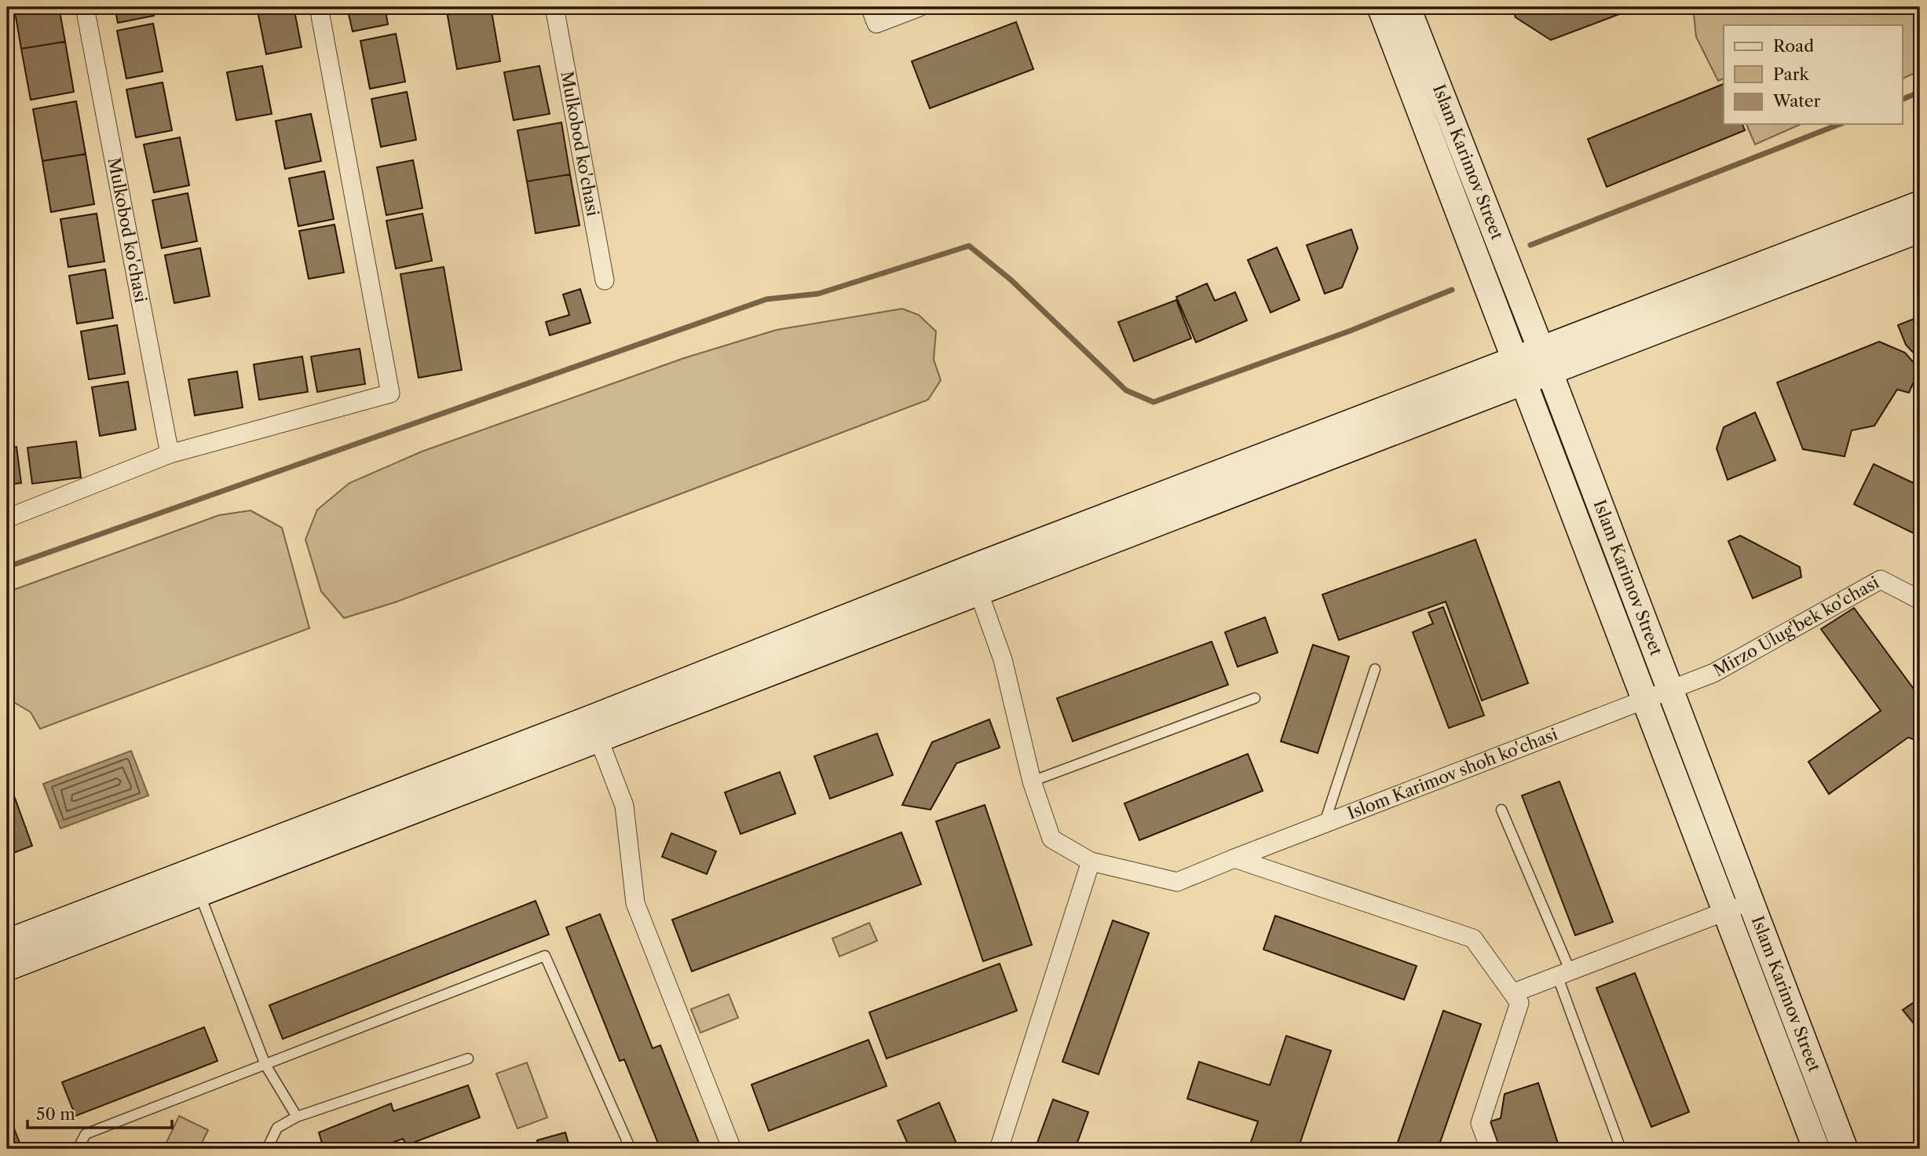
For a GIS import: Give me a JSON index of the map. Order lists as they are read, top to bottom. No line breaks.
{"streets":{"main road":["Islam Karimov Street"],"street":["Mulkobod ko'chasi","Mirzo Ulug'bek ko'chasi","Islom Karimov shoh ko'chasi"]},"crossings":[["Islam Karimov Street","Mirzo Ulug'bek ko'chasi"],["Islam Karimov Street","Islom Karimov shoh ko'chasi"],["Mirzo Ulug'bek ko'chasi","Islom Karimov shoh ko'chasi"]],"legend":["Road","Park","Water"],"scale_bar":"50 m"}
